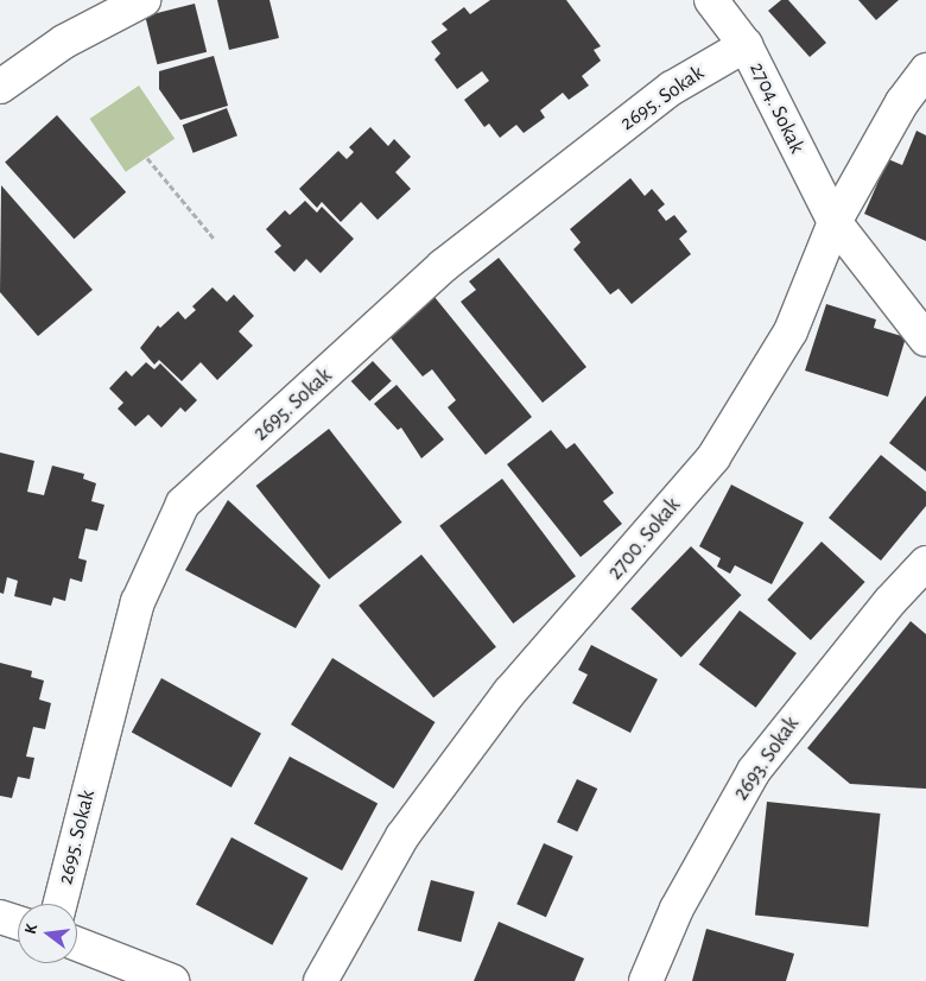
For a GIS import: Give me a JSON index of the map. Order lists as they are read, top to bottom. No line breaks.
{"streets":{"street":["2695. Sokak","2704. Sokak","2700. Sokak","2693. Sokak"]},"crossings":[["2695. Sokak","2704. Sokak"],["2704. Sokak","2700. Sokak"]],"north":"left"}
